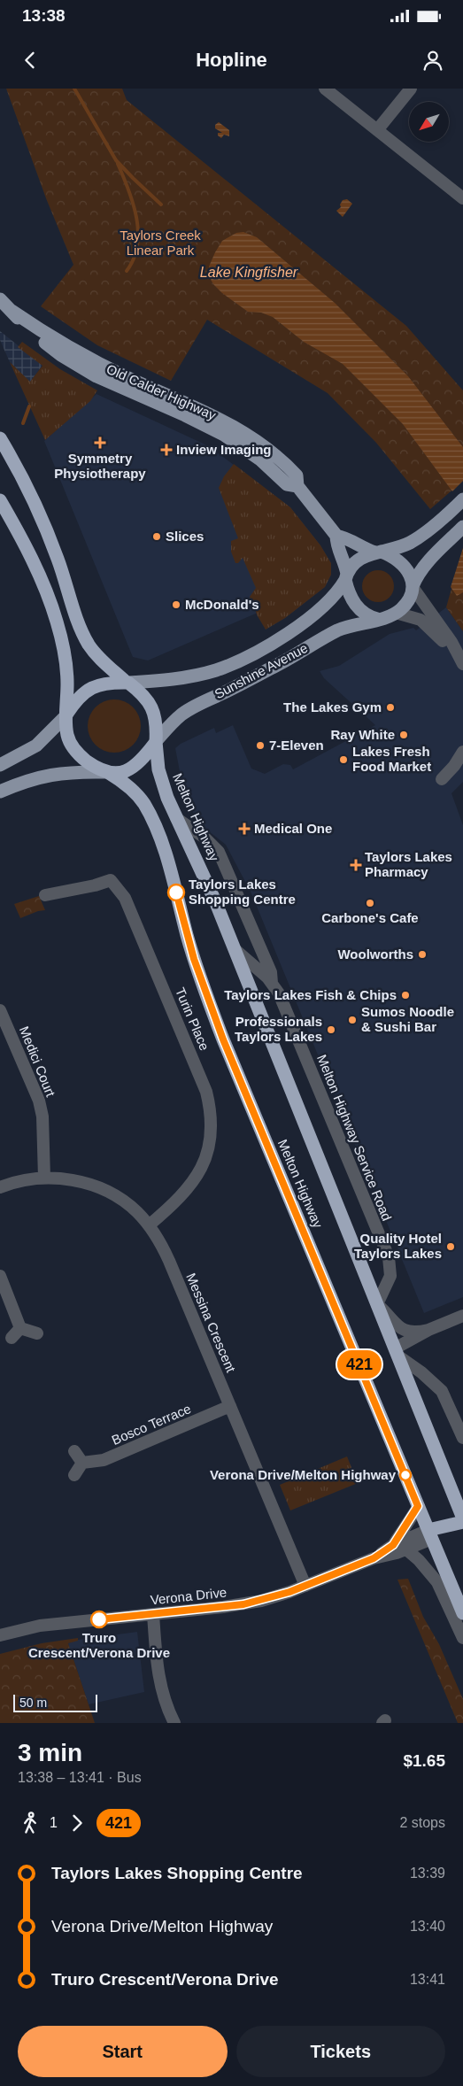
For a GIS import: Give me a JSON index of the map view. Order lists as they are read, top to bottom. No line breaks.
{"streets":{"highway":["Melton Highway"],"main road":["Old Calder Highway","Sunshine Avenue"],"street":["Turin Place","Medici Court","Melton Highway Service Road","Messina Crescent","Bosco Terrace","Verona Drive"]},"crossings":[["Old Calder Highway","Sunshine Avenue"],["Sunshine Avenue","Melton Highway"],["Melton Highway","Melton Highway Service Road"],["Melton Highway","Verona Drive"],["Turin Place","Messina Crescent"],["Medici Court","Messina Crescent"],["Messina Crescent","Bosco Terrace"],["Messina Crescent","Verona Drive"]],"water":["Lake Kingfisher"],"parks":["Taylors Creek Linear Park"],"places":{"health":["Symmetry Physiotherapy","Inview Imaging","Medical One","Taylors Lakes Pharmacy"],"other":["Slices","McDonald's","The Lakes Gym","Ray White","7-Eleven","Lakes Fresh Food Market","Taylors Lakes Shopping Centre","Carbone's Cafe","Woolworths","Taylors Lakes Fish & Chips","Sumos Noodle & Sushi Bar","Professionals Taylors Lakes","Quality Hotel Taylors Lakes","Verona Drive/Melton Highway","Truro Crescent/Verona Drive"]},"lines":["bus line 421"],"scale_bar":"50 m","north":"bottom left","page":{"status":"13:38","header":"Hopline","on_map":"421","scale":"50 m","heading":["3 min","13:38 – 13:41 · Bus","$1.65"],"legs":["1","421","2 stops"],"list":[{"name":"Taylors Lakes Shopping Centre","value":"13:39"},{"name":"Verona Drive/Melton Highway","value":"13:40"},{"name":"Truro Crescent/Verona Drive","value":"13:41"}],"buttons":["Start","Tickets"]}}
